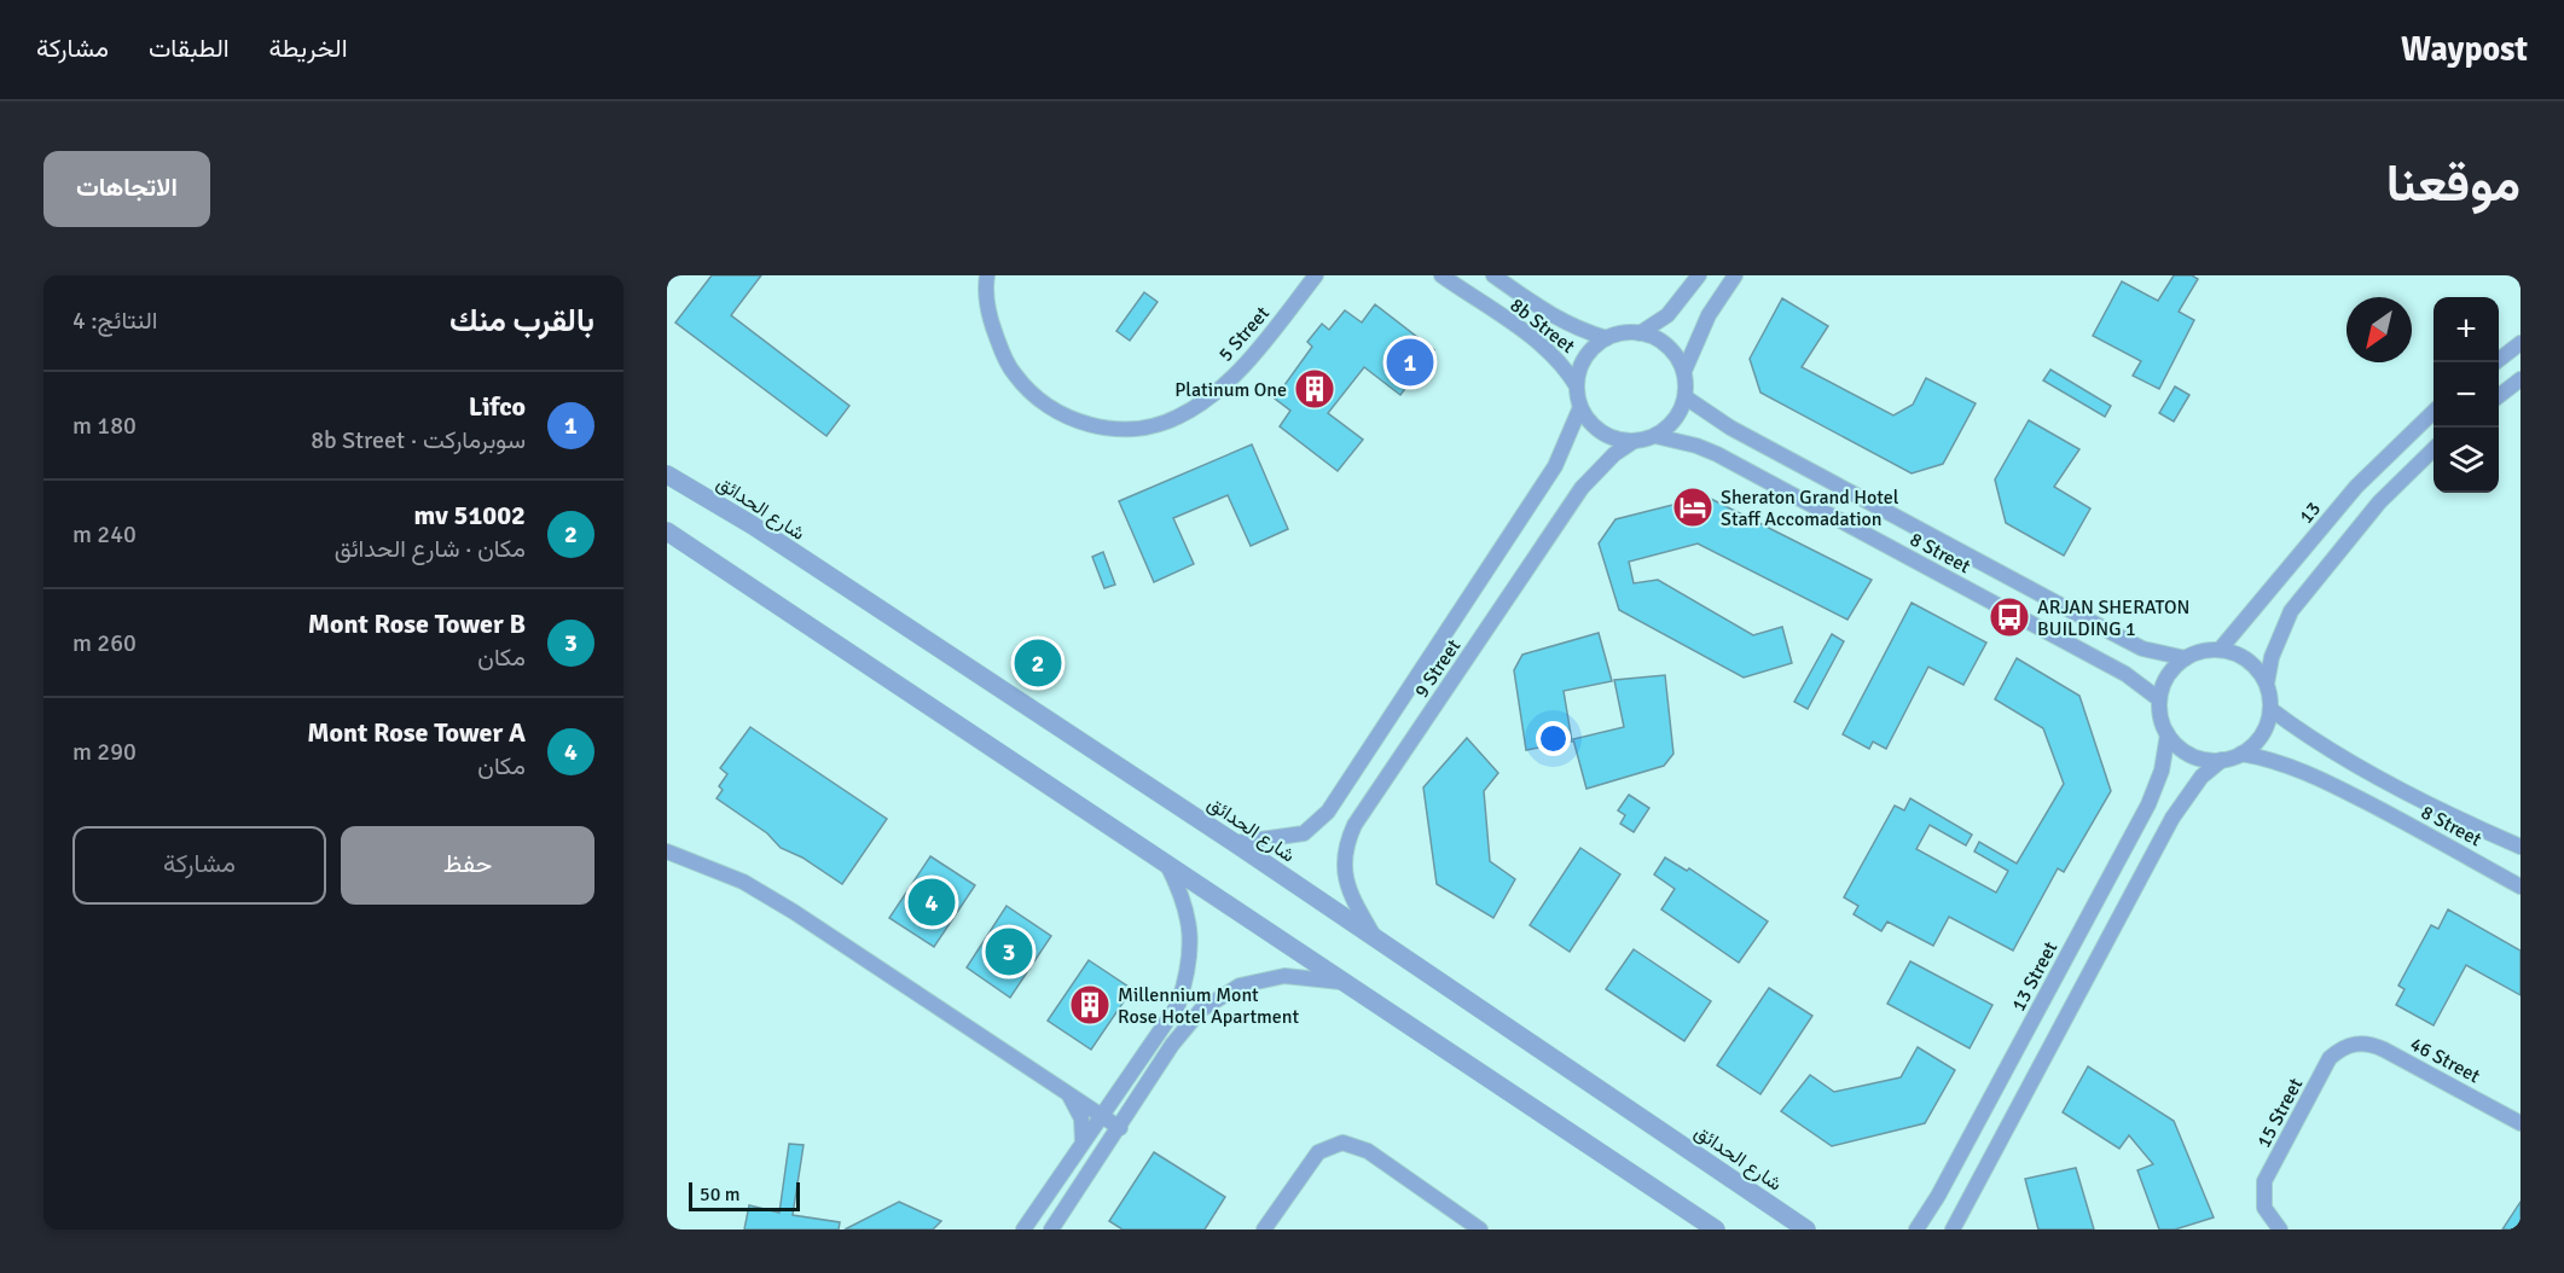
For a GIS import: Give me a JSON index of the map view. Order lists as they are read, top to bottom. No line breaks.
{"streets":{"street":["8b Street","5 Street","شارع الحدائق","13","8 Street","9 Street","13 Street","46 Street","15 Street"]},"crossings":[["8b Street","8 Street"],["8b Street","9 Street"],["شارع الحدائق","9 Street"],["13","8 Street"],["13","13 Street"],["8 Street","9 Street"],["8 Street","13 Street"],["46 Street","15 Street"]],"places":{"building":["Platinum One","Millennium Mont Rose Hotel Apartment"],"hotel":["Sheraton Grand Hotel Staff Accomadation"],"bus stop":["ARJAN SHERATON BUILDING 1"]},"scale_bar":"50 m","north":"bottom left","page":{"header":"Waypost","nav":["الخريطة","الطبقات","مشاركة"],"title":"موقعنا","buttons":["الاتجاهات",["حفظ","مشاركة"]],"heading":["بالقرب منك","النتائج: 4"],"map_buttons":["+","−"],"pins":["1","2","4","3"],"list":[{"mark":"1","name":"Lifco","note":"سوبرماركت · 8b Street","value":"180 m"},{"mark":"2","name":"mv 51002","note":"مكان · شارع الحدائق","value":"240 m"},{"mark":"3","name":"Mont Rose Tower B","note":"مكان","value":"260 m"},{"mark":"4","name":"Mont Rose Tower A","note":"مكان","value":"290 m"}],"scale":"50 m"}}
